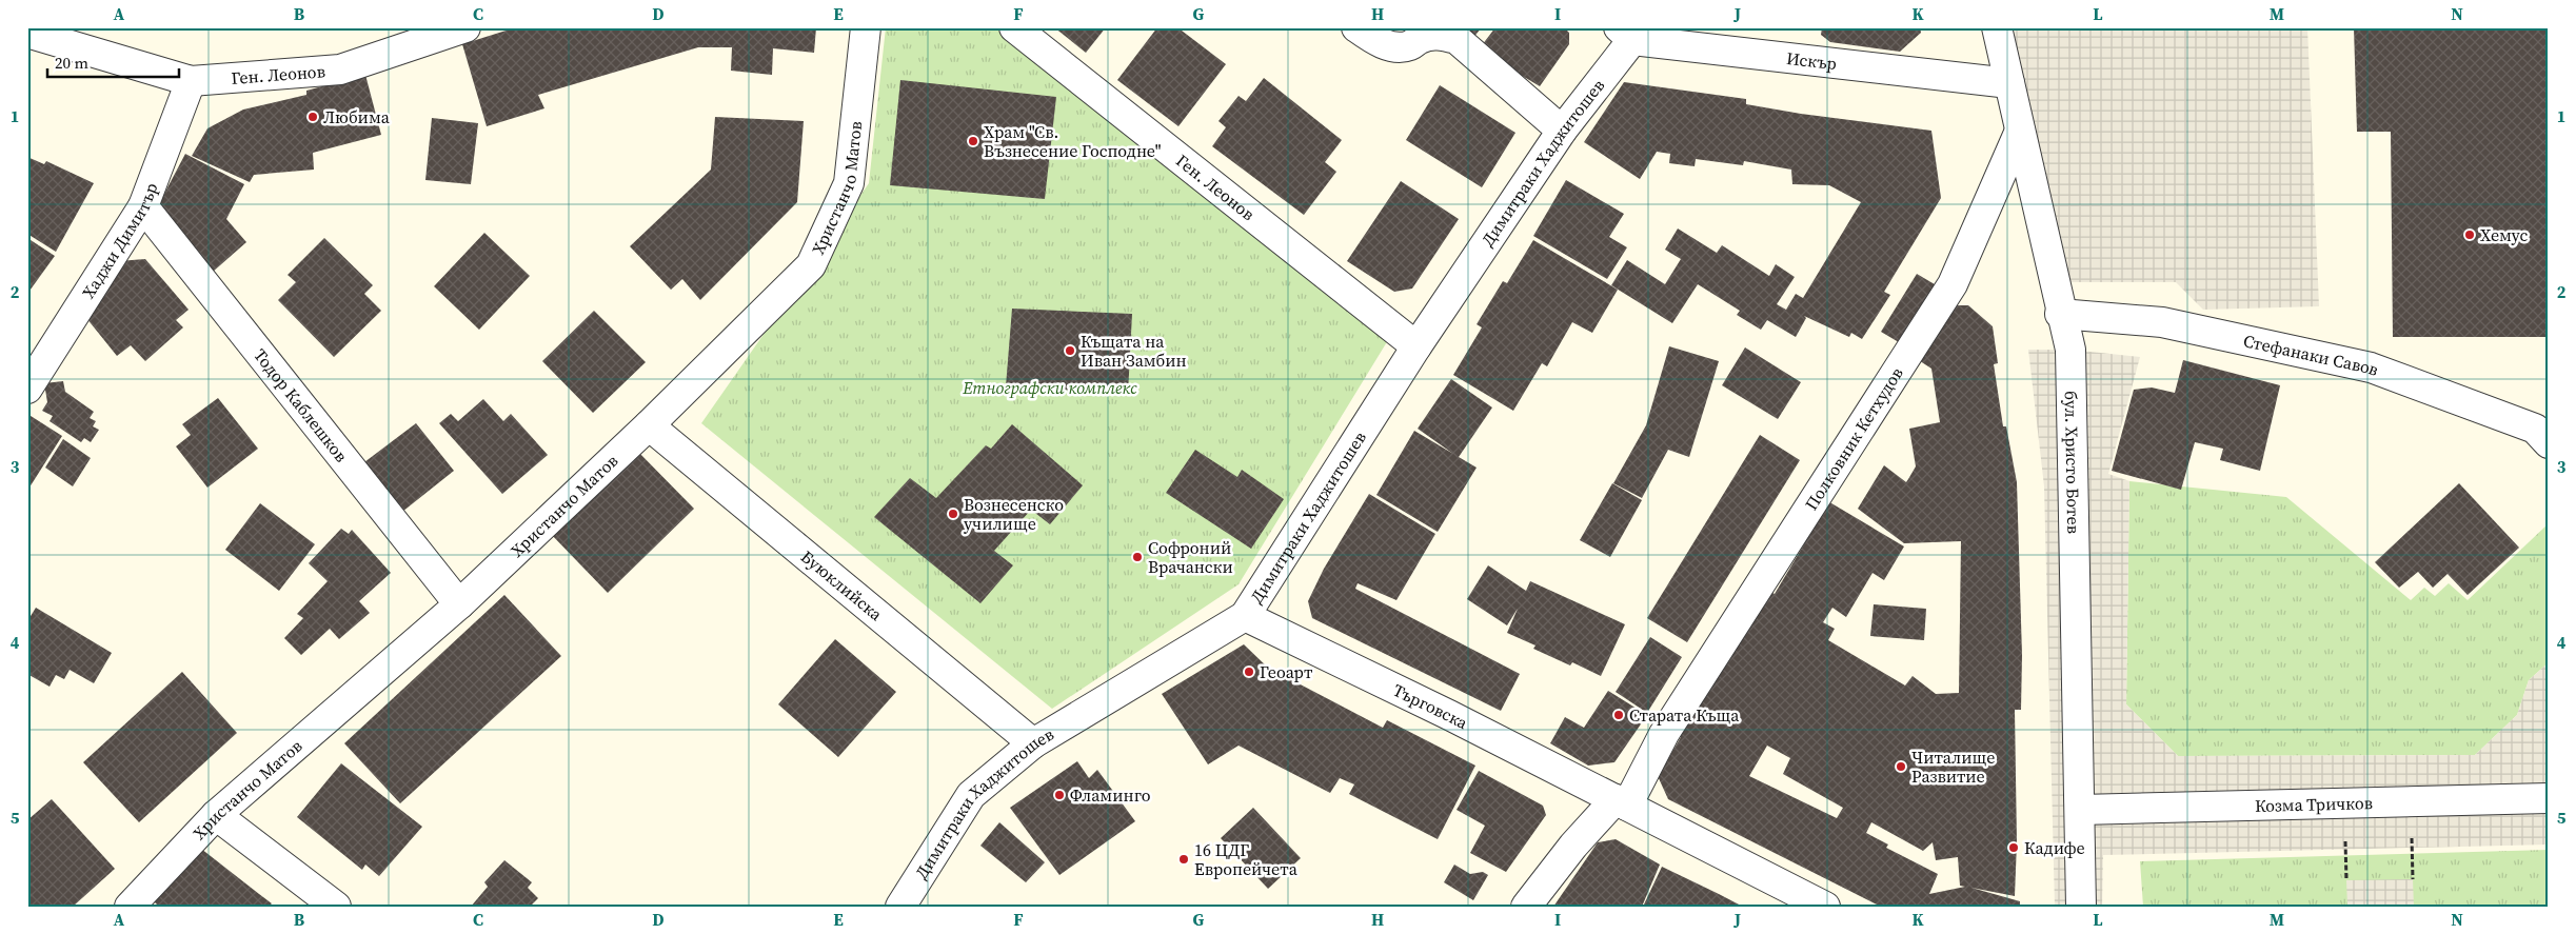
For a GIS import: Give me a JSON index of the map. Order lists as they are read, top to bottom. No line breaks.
{"streets":{"street":["Искър","Ген. Леонов","Димитраки Хаджитошев","Христанчо Матов","Хаджи Димитър","Стефанаки Савов","Тодор Каблешков","Полковник Кетхудов","бул. Христо Ботев","Буюклийска","Търговска","Козма Тричков"]},"crossings":[["Искър","Димитраки Хаджитошев"],["Искър","бул. Христо Ботев"],["Ген. Леонов","Димитраки Хаджитошев"],["Ген. Леонов","Хаджи Димитър"],["Димитраки Хаджитошев","Буюклийска"],["Димитраки Хаджитошев","Търговска"],["Христанчо Матов","Тодор Каблешков"],["Христанчо Матов","Буюклийска"],["Хаджи Димитър","Тодор Каблешков"],["Стефанаки Савов","бул. Христо Ботев"],["Полковник Кетхудов","бул. Христо Ботев"],["Полковник Кетхудов","Търговска"],["бул. Христо Ботев","Козма Тричков"]],"parks":["Етнографски комплекс"],"places":["Любима","Храм \"Св. Възнесение Господне\"","Хемус","Къщата на Иван Замбин","Вознесенско училище","Софроний Врачански","Геоарт","Старата Къща","Читалище Развитие","Фламинго","Кадифе","16 ЦДГ Европейчета"],"scale_bar":"20 m","grid":{"columns":["A","B","C","D","E","F","G","H","I","J","K","L","M","N"],"rows":["1","2","3","4","5"]}}
